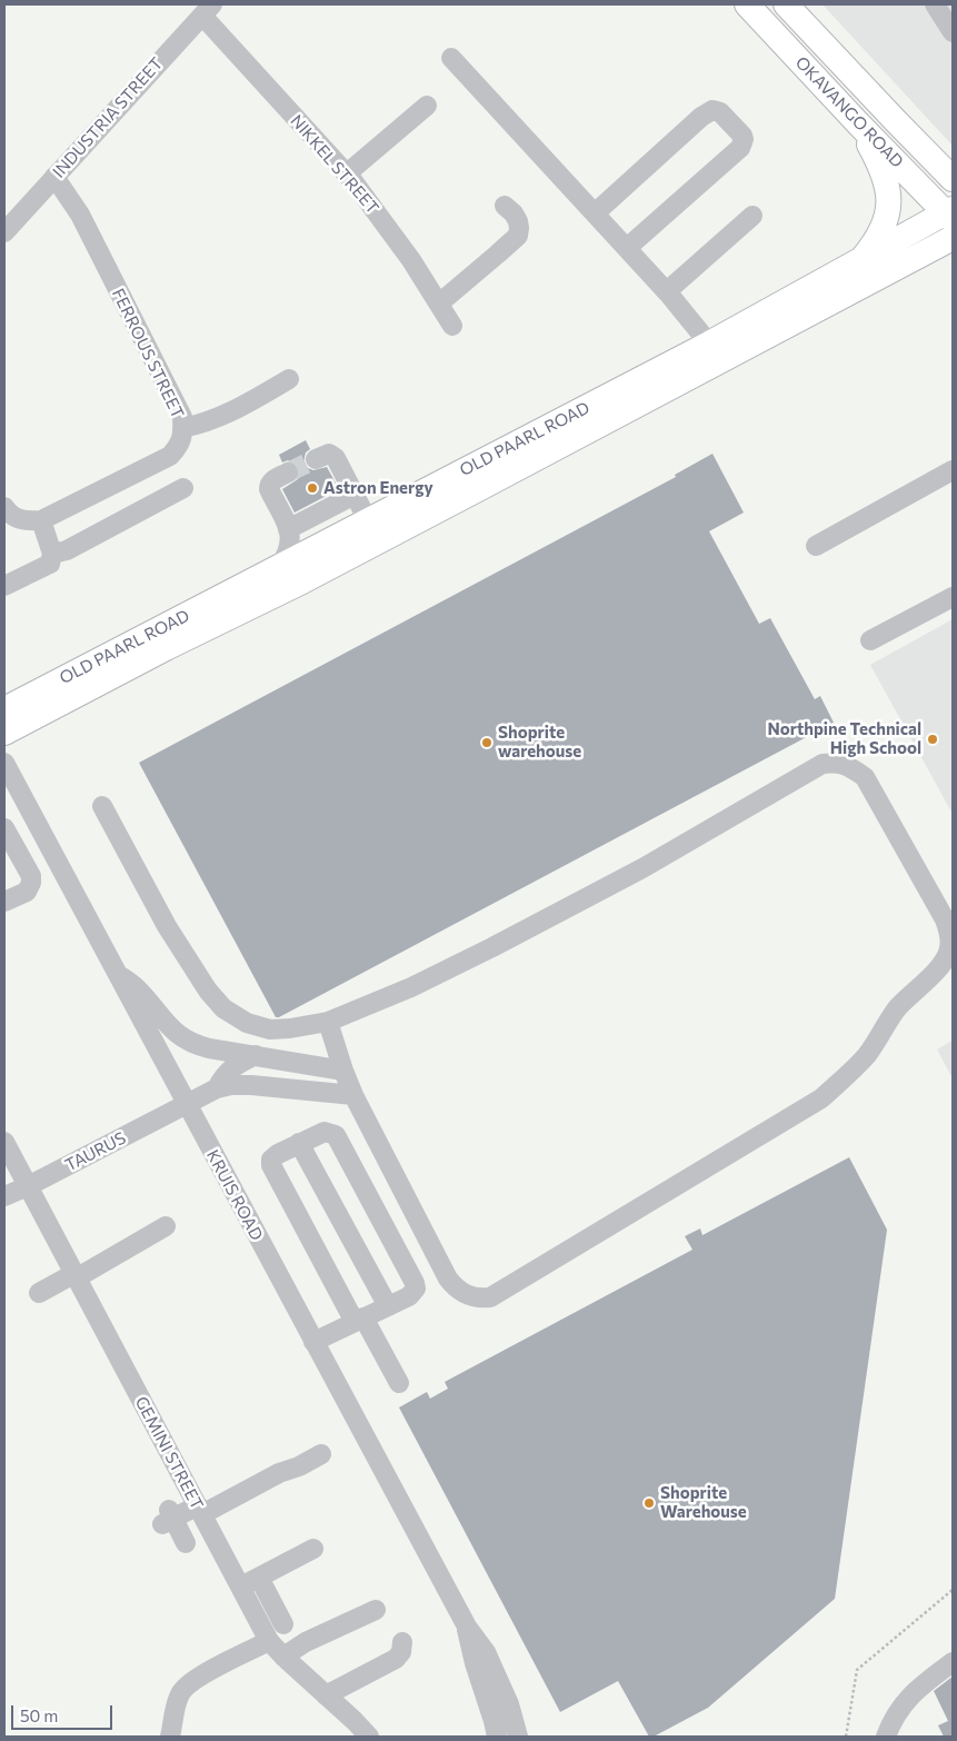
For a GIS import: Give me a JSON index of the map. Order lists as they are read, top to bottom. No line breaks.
{"streets":{"main road":["OKAVANGO ROAD","OLD PAARL ROAD"],"street":["INDUSTRIA STREET","NIKKEL STREET","FERROUS STREET","TAURUS","KRUIS ROAD","GEMINI STREET"]},"crossings":[["OKAVANGO ROAD","OLD PAARL ROAD"],["INDUSTRIA STREET","NIKKEL STREET"],["INDUSTRIA STREET","FERROUS STREET"],["TAURUS","KRUIS ROAD"],["TAURUS","GEMINI STREET"]],"places":["Astron Energy","Northpine Technical High School","Shoprite warehouse","Shoprite Warehouse"],"scale_bar":"50 m"}
